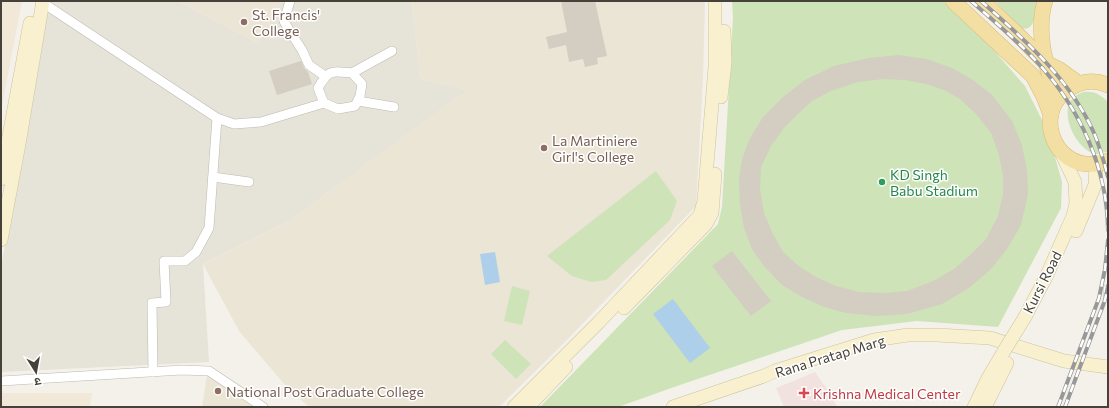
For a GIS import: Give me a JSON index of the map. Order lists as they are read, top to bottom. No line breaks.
{"streets":{"main road":["Kursi Road","Rana Pratap Marg"]},"places":{"other":["St. Francis' College","La Martiniere Girl's College","KD Singh Babu Stadium","National Post Graduate College"],"health":["Krishna Medical Center"]},"north":"bottom"}
